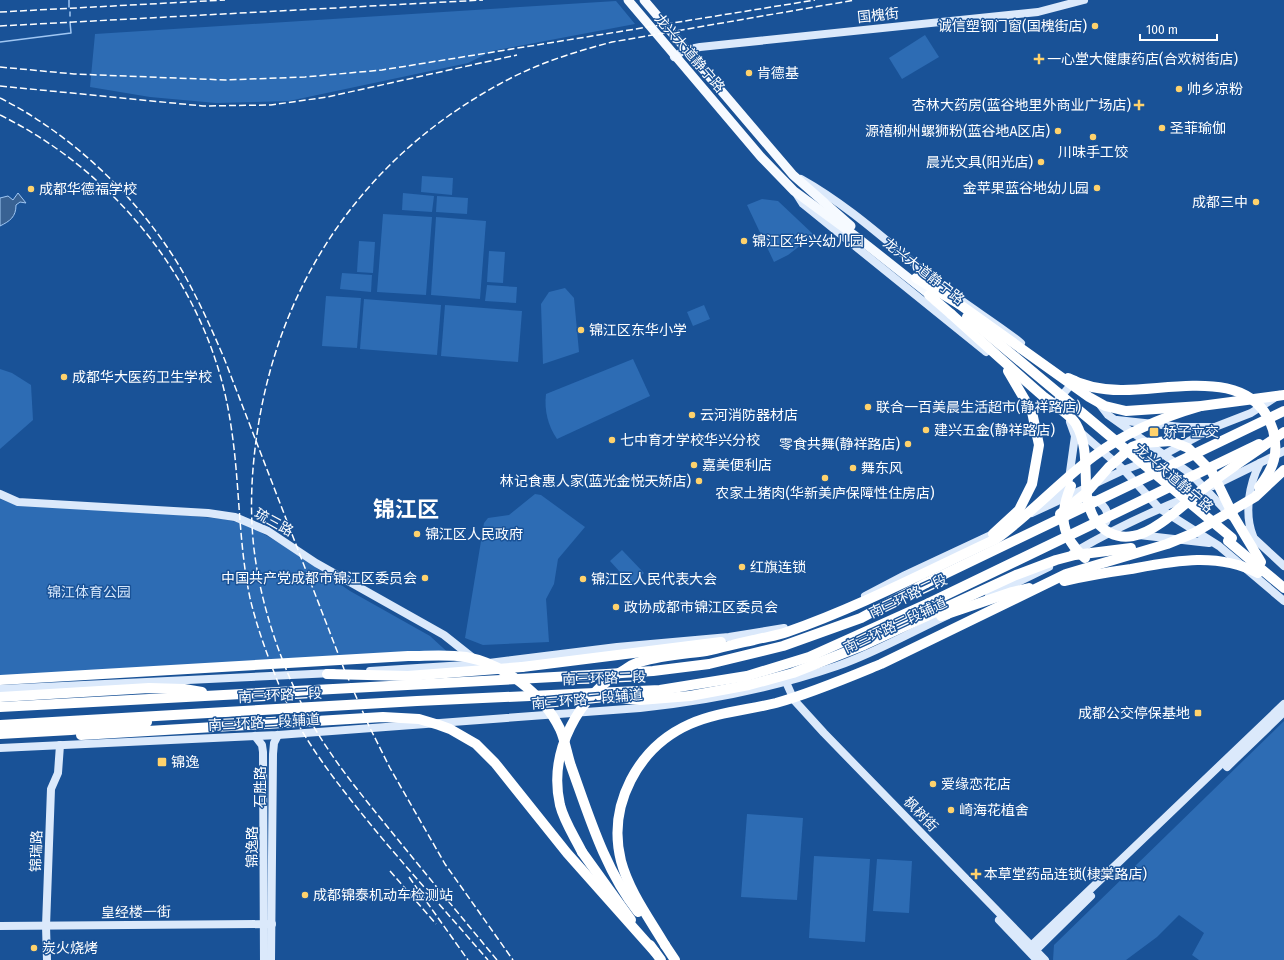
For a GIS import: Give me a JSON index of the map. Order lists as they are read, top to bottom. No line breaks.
{"streets":{"highway":["龙兴大道静宁路","南三环路二段"],"main road":["国槐街","琉三路","南三环路二段辅道","石胜路","枫树街","锦逸路","锦瑞路","皇经楼一街"]},"crossings":[["国槐街","龙兴大道静宁路"],["南三环路二段辅道","石胜路"],["南三环路二段辅道","枫树街"],["南三环路二段辅道","锦逸路"],["南三环路二段辅道","锦瑞路"],["石胜路","锦逸路"],["石胜路","皇经楼一街"],["锦逸路","皇经楼一街"],["锦瑞路","皇经楼一街"]],"districts":["锦江区"],"parks":["锦江体育公园"],"places":{"other":["诚信塑钢门窗(国槐街店)","肯德基","帅乡凉粉","圣菲瑜伽","源禧柳州螺狮粉(蓝谷地A区店)","川味手工饺","晨光文具(阳光店)","金苹果蓝谷地幼儿园","成都华德福学校","成都三中","锦江区华兴幼儿园","锦江区东华小学","成都华大医药卫生学校","联合一百美晨生活超市(静祥路店)","云河消防器材店","建兴五金(静祥路店)","七中育才学校华兴分校","零食共舞(静祥路店)","嘉美便利店","舞东风","农家土猪肉(华新美庐保障性住房店)","林记食惠人家(蓝光金悦天娇店)","锦江区人民政府","红旗连锁","中国共产党成都市锦江区委员会","锦江区人民代表大会","政协成都市锦江区委员会","爱缘恋花店","崎海花植舍","成都锦泰机动车检测站","炭火烧烤"],"health":["一心堂大健康药店(合欢树街店)","杏林大药房(蓝谷地里外商业广场店)","本草堂药品连锁(棣棠路店)"],"transit":["娇子立交","成都公交停保基地","锦逸"]},"scale_bar":"100 m"}
